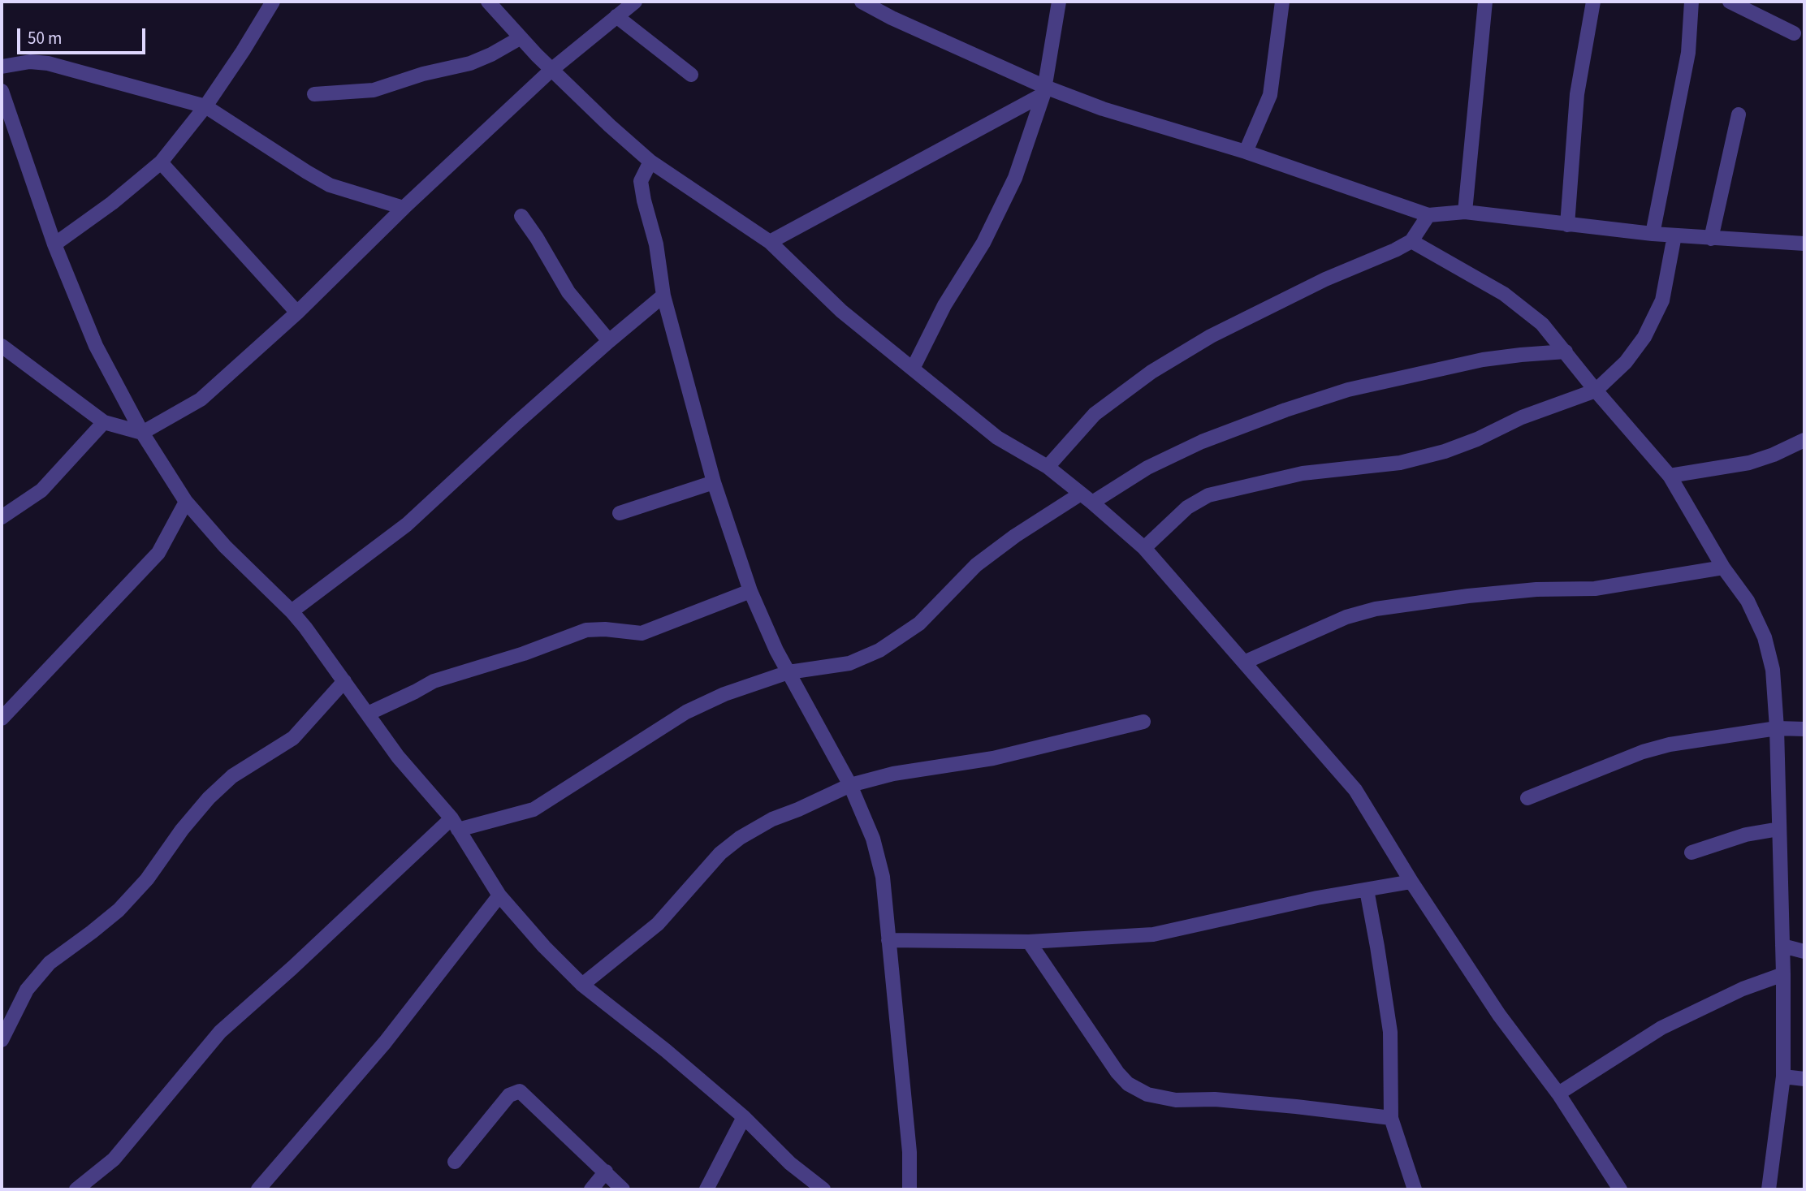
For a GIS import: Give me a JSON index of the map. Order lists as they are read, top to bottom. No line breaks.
{"scale_bar":"50 m"}
